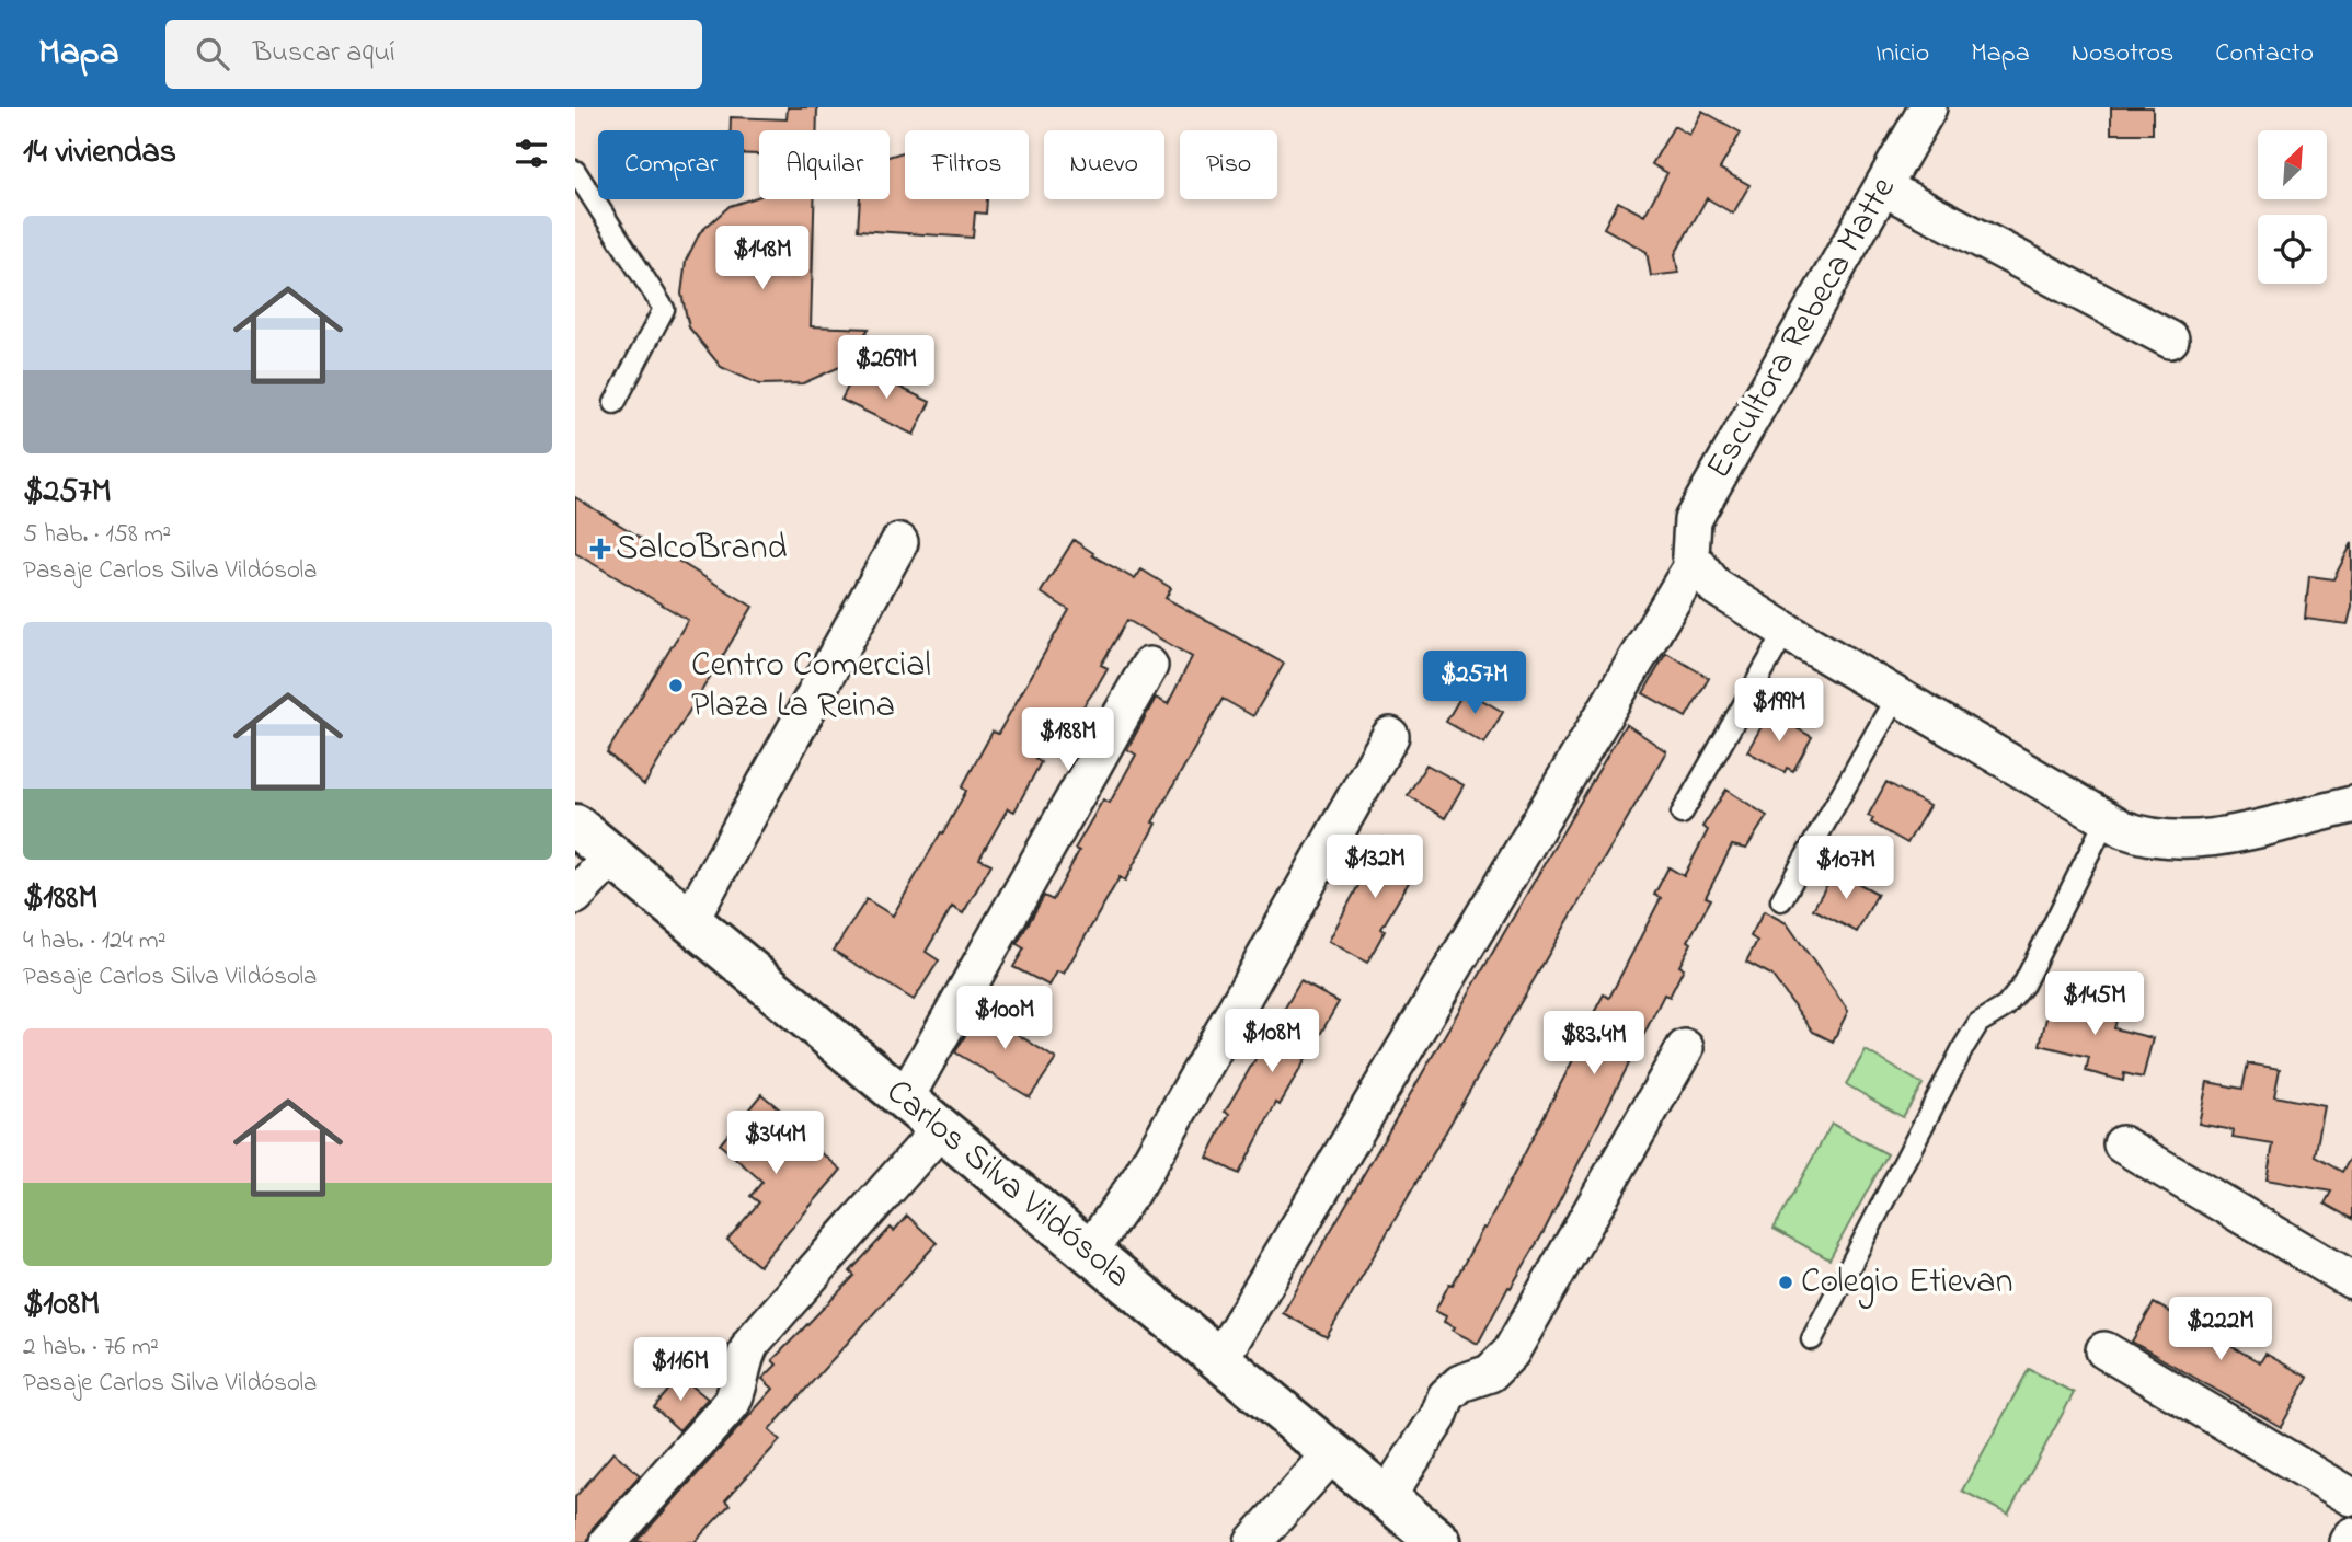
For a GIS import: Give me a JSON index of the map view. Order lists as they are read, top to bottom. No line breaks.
{"streets":{"street":["Escultora Rebeca Matte","Carlos Silva Vildósola"]},"places":{"health":["SalcoBrand"],"other":["Centro Comercial Plaza La Reina","Colegio Etievan"]},"north":"top right","page":{"header":"Mapa","search":"Buscar aquí","nav":["Inicio","Mapa","Nosotros","Contacto"],"heading":"14 viviendas","chip":["Comprar","Alquilar","Filtros","Nuevo","Piso"],"list":[{"name":"$257M","note":"5 hab. · 158 m² · Pasaje Carlos Silva Vildósola"},{"name":"$188M","note":"4 hab. · 124 m² · Pasaje Carlos Silva Vildósola"},{"name":"$108M","note":"2 hab. · 76 m² · Pasaje Carlos Silva Vildósola"}],"price":["$148M","$269M","$257M","$199M","$188M","$132M","$107M","$145M","$100M","$108M","$83.4M","$344M","$222M","$116M"]}}
